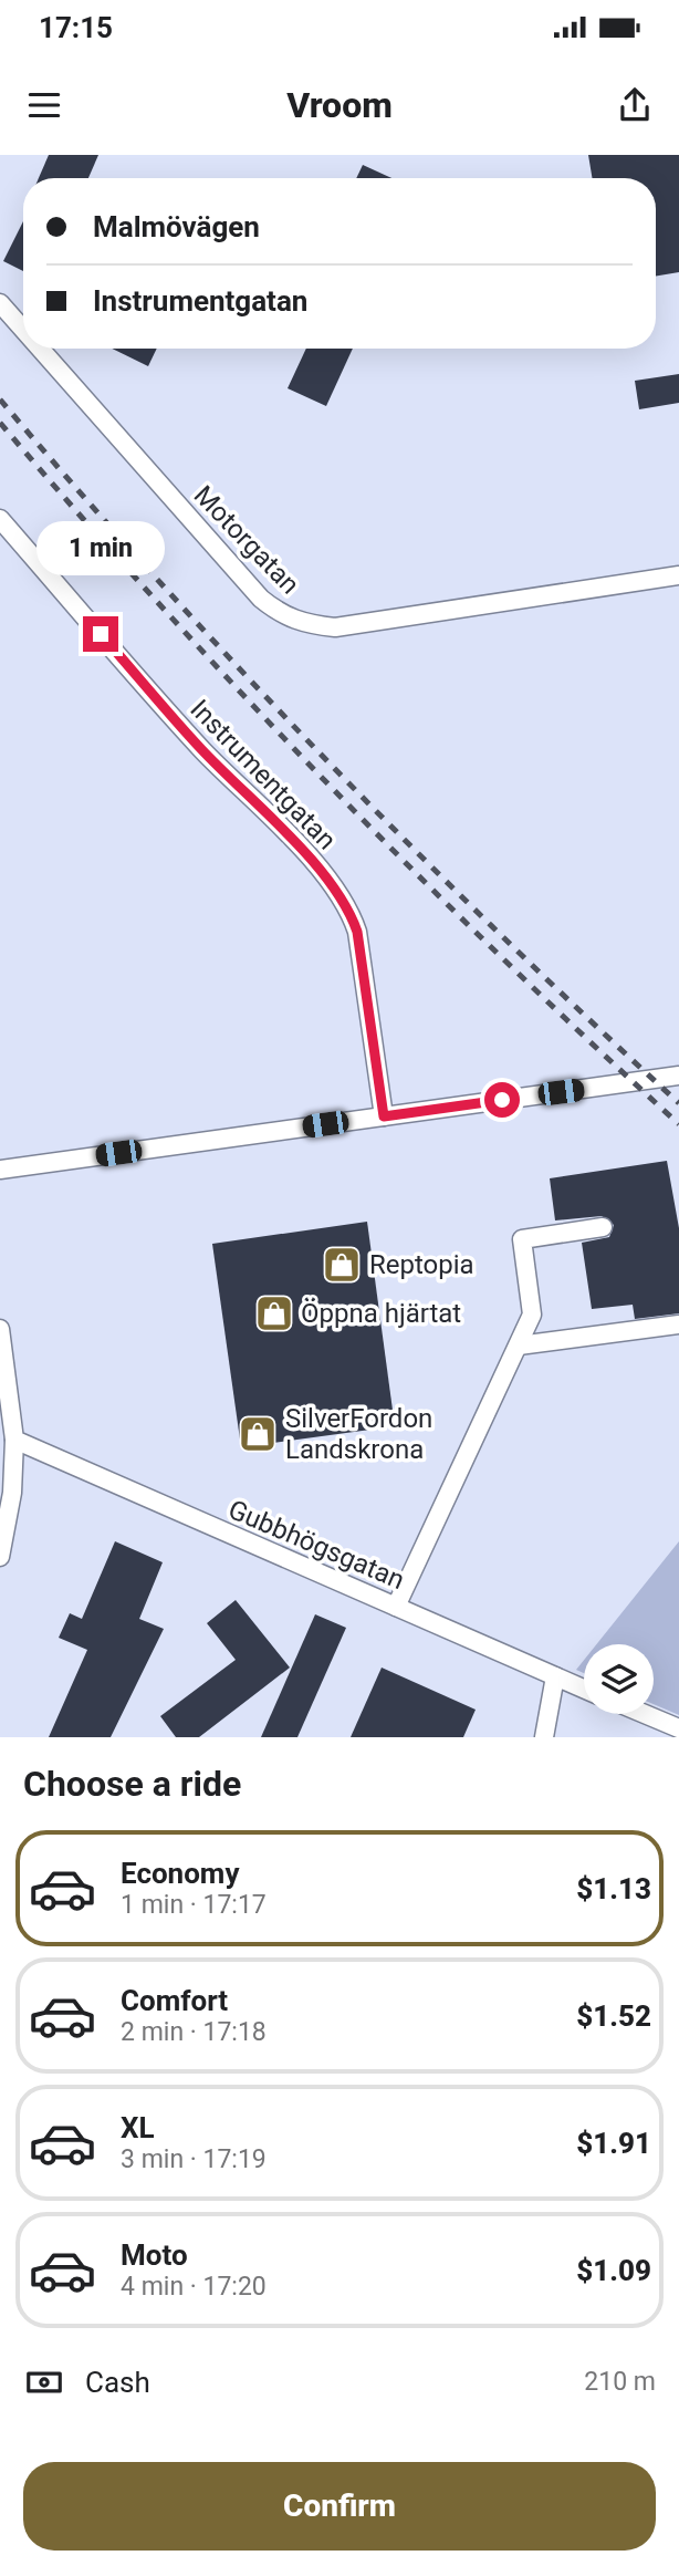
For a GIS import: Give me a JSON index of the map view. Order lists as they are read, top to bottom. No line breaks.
{"streets":{"street":["Motorgatan","Instrumentgatan","Gubbhögsgatan"]},"places":{"shop":["Reptopia","Öppna hjärtat","SilverFordon Landskrona"]},"page":{"status":"17:15","header":"Vroom","banner":["Malmövägen","Instrumentgatan"],"bubble":"1 min","heading":"Choose a ride","list":[{"name":"Economy","note":"1 min · 17:17","value":"$1.13"},{"name":"Comfort","note":"2 min · 17:18","value":"$1.52"},{"name":"XL","note":"3 min · 17:19","value":"$1.91"},{"name":"Moto","note":"4 min · 17:20","value":"$1.09"}],"pay":["Cash","210 m"],"buttons":"Confirm"}}
